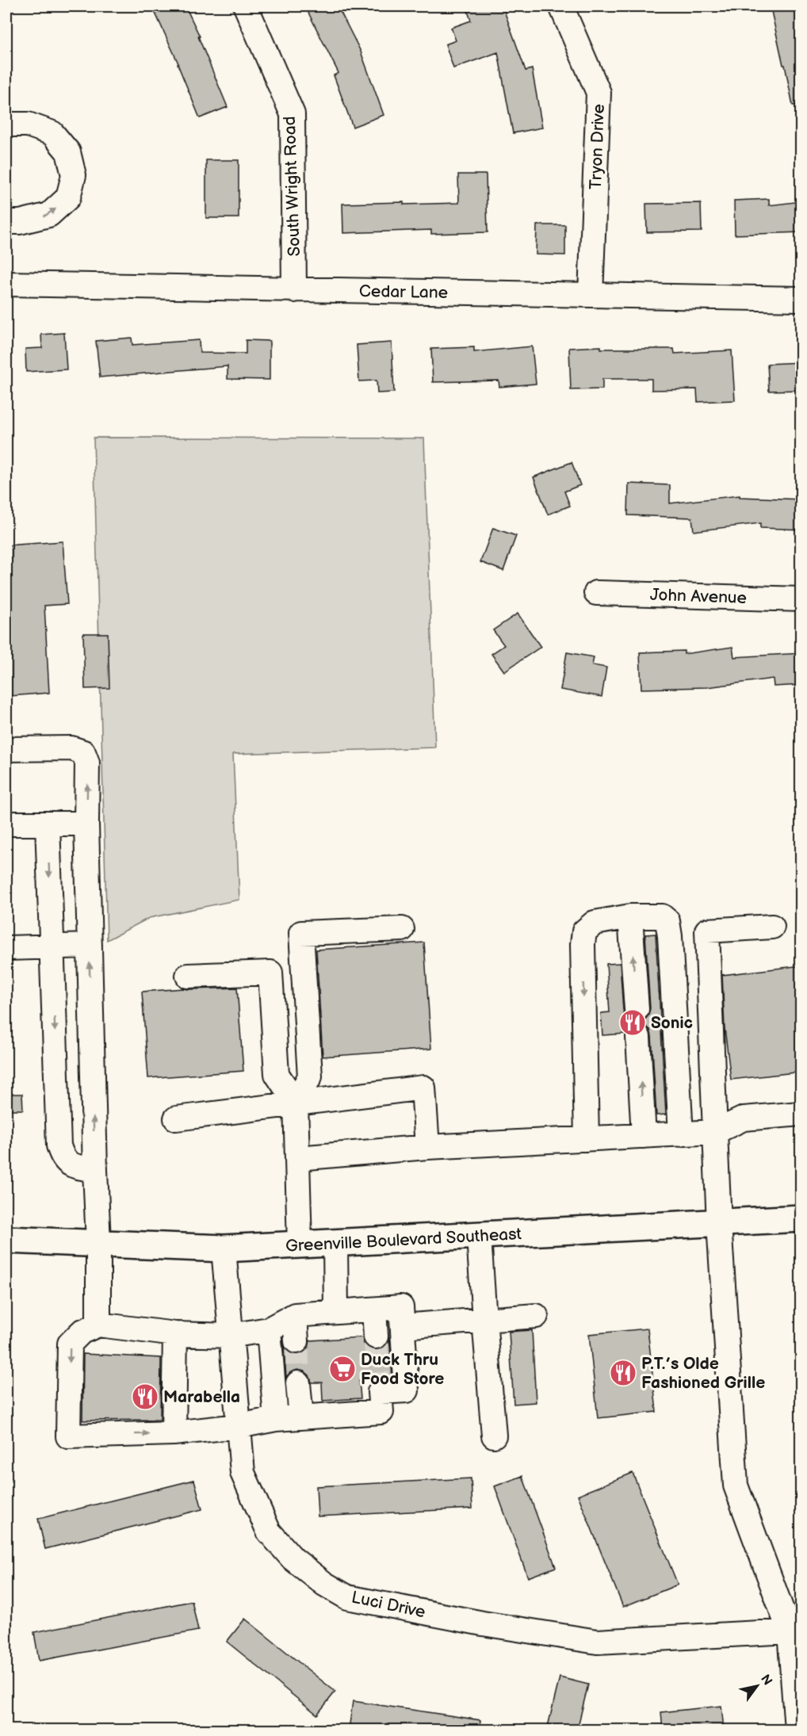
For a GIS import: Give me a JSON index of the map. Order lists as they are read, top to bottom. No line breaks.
{"streets":{"highway":["Greenville Boulevard Southeast"],"street":["Tryon Drive","South Wright Road","Cedar Lane","John Avenue","Luci Drive"]},"crossings":[["Tryon Drive","Cedar Lane"],["South Wright Road","Cedar Lane"],["Greenville Boulevard Southeast","Luci Drive"]],"places":{"restaurant":["Sonic","P.T.’s Olde Fashioned Grille","Marabella"],"supermarket":["Duck Thru Food Store"]},"north":"top right"}
